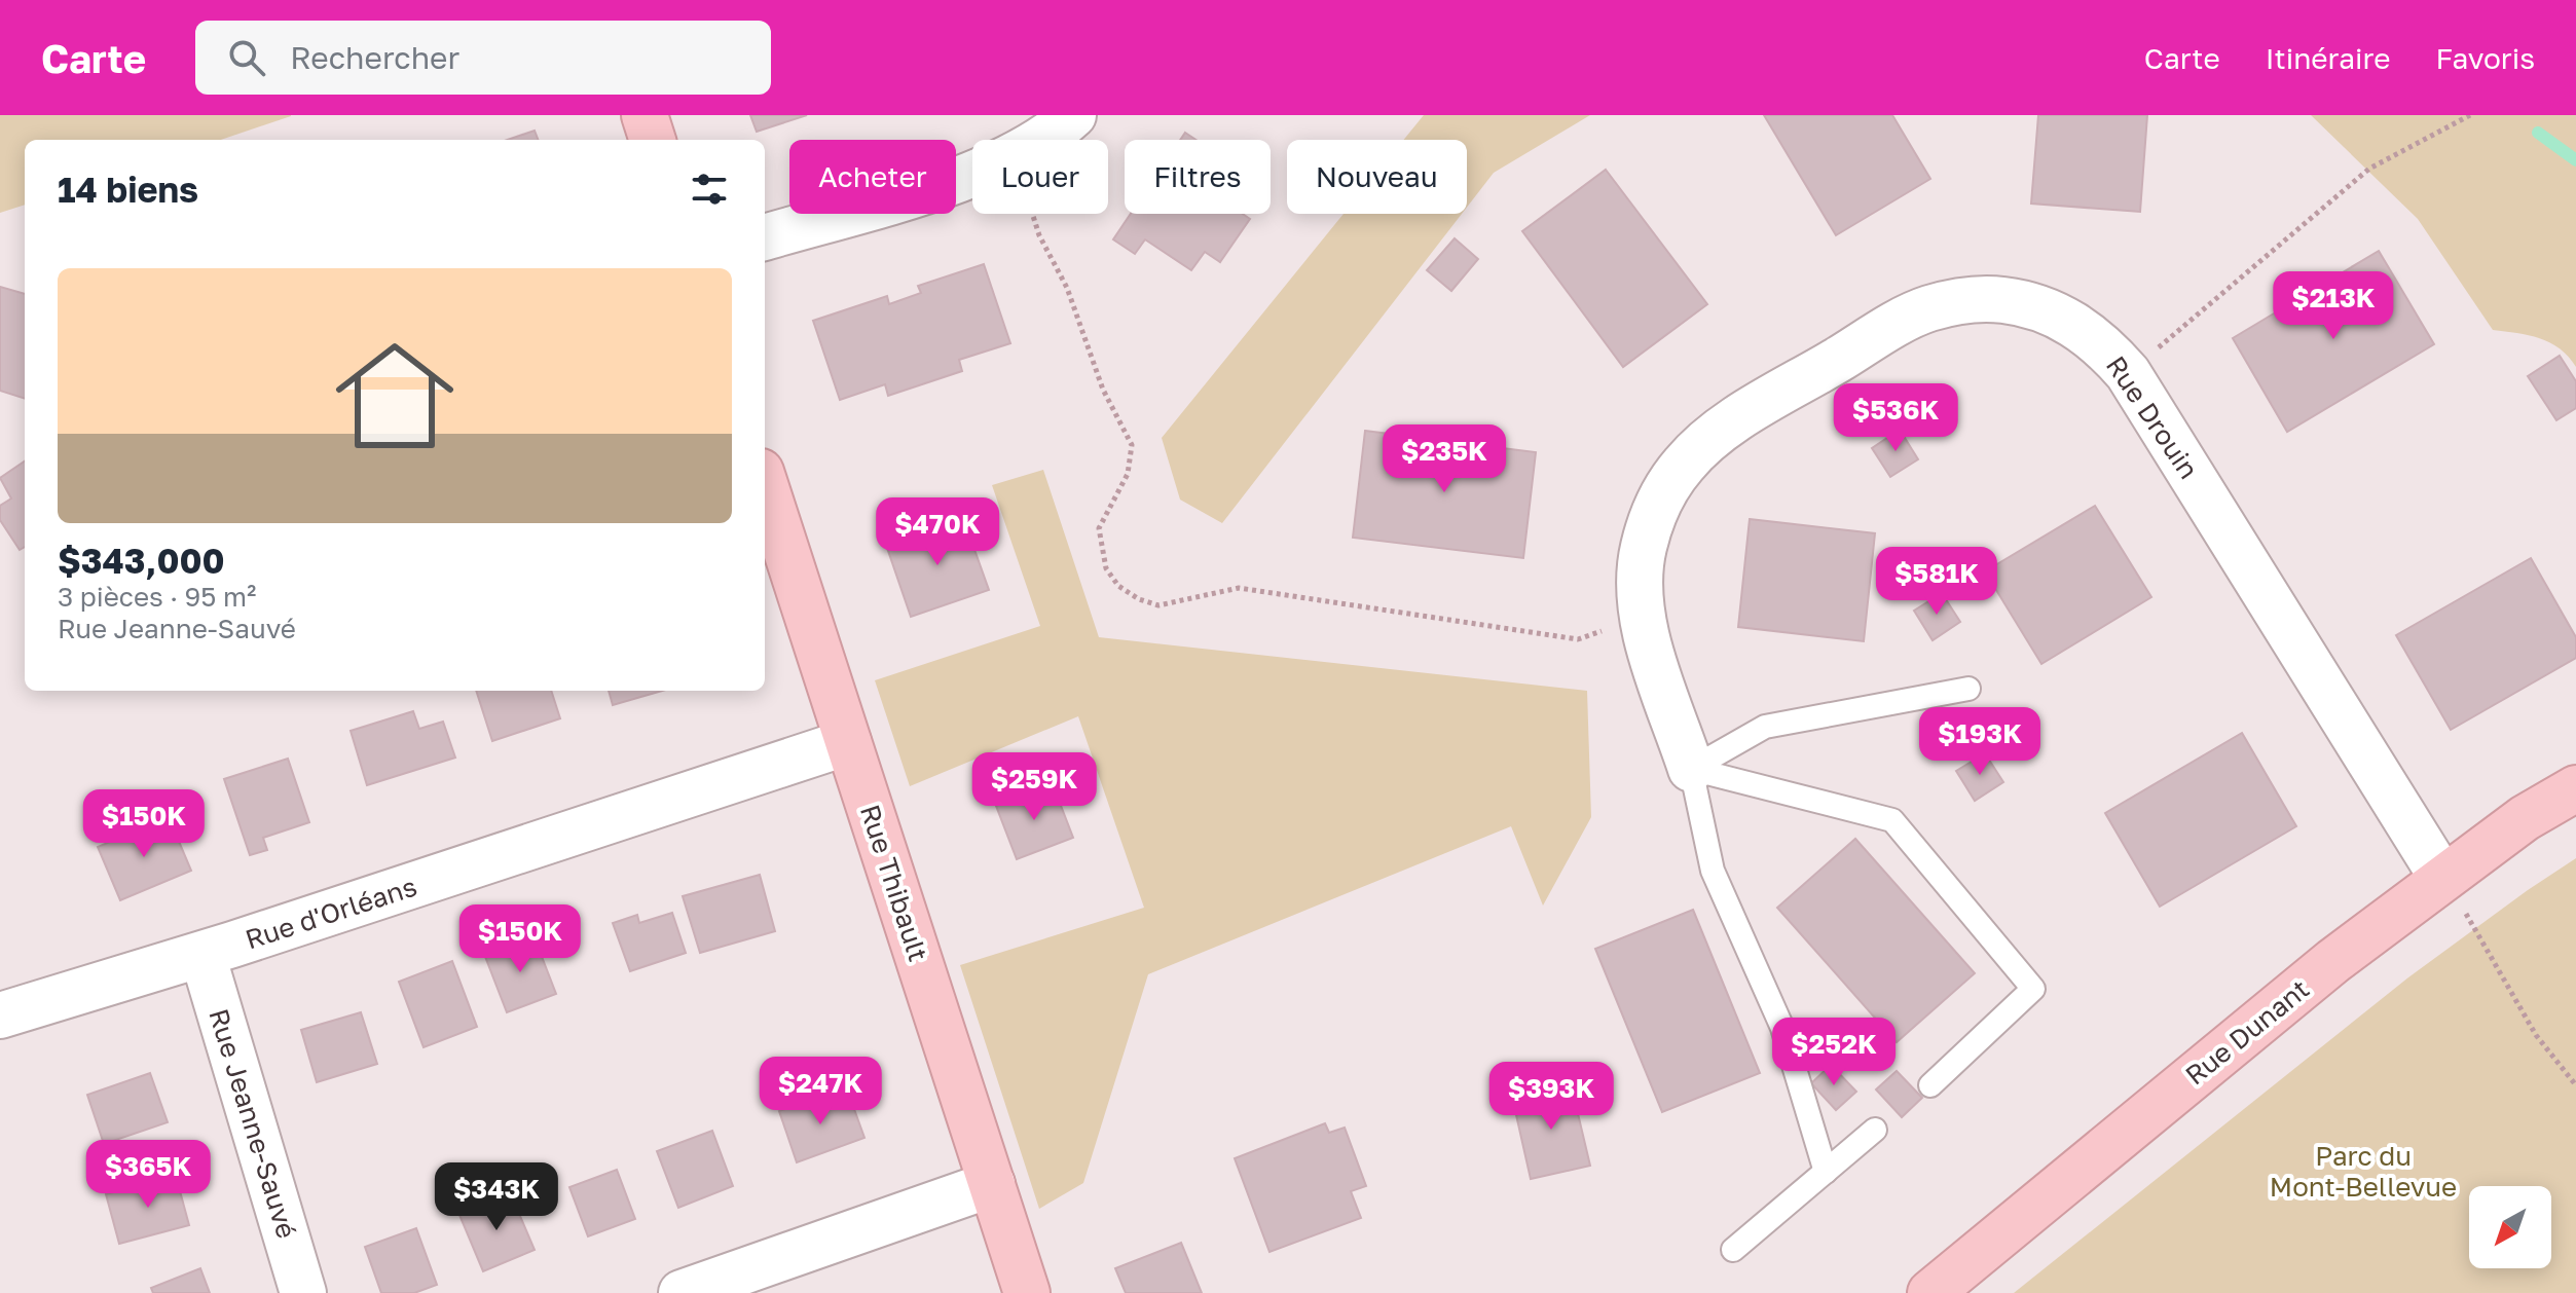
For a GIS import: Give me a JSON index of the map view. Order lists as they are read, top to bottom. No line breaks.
{"streets":{"street":["Rue Drouin","Rue Thibault","Rue d'Orléans","Rue Dunant","Rue Jeanne-Sauvé"]},"crossings":[["Rue Drouin","Rue Dunant"],["Rue Thibault","Rue d'Orléans"],["Rue d'Orléans","Rue Jeanne-Sauvé"]],"parks":["Parc du Mont-Bellevue"],"north":"bottom left","page":{"header":"Carte","search":"Rechercher","nav":["Carte","Itinéraire","Favoris"],"chip":["Acheter","Louer","Filtres","Nouveau"],"heading":"14 biens","list":[{"name":"$343,000","note":"3 pièces · 95 m² · Rue Jeanne-Sauvé"}],"price":["$213K","$536K","$235K","$470K","$581K","$193K","$259K","$150K","$150K","$252K","$247K","$393K","$365K","$343K"]}}
